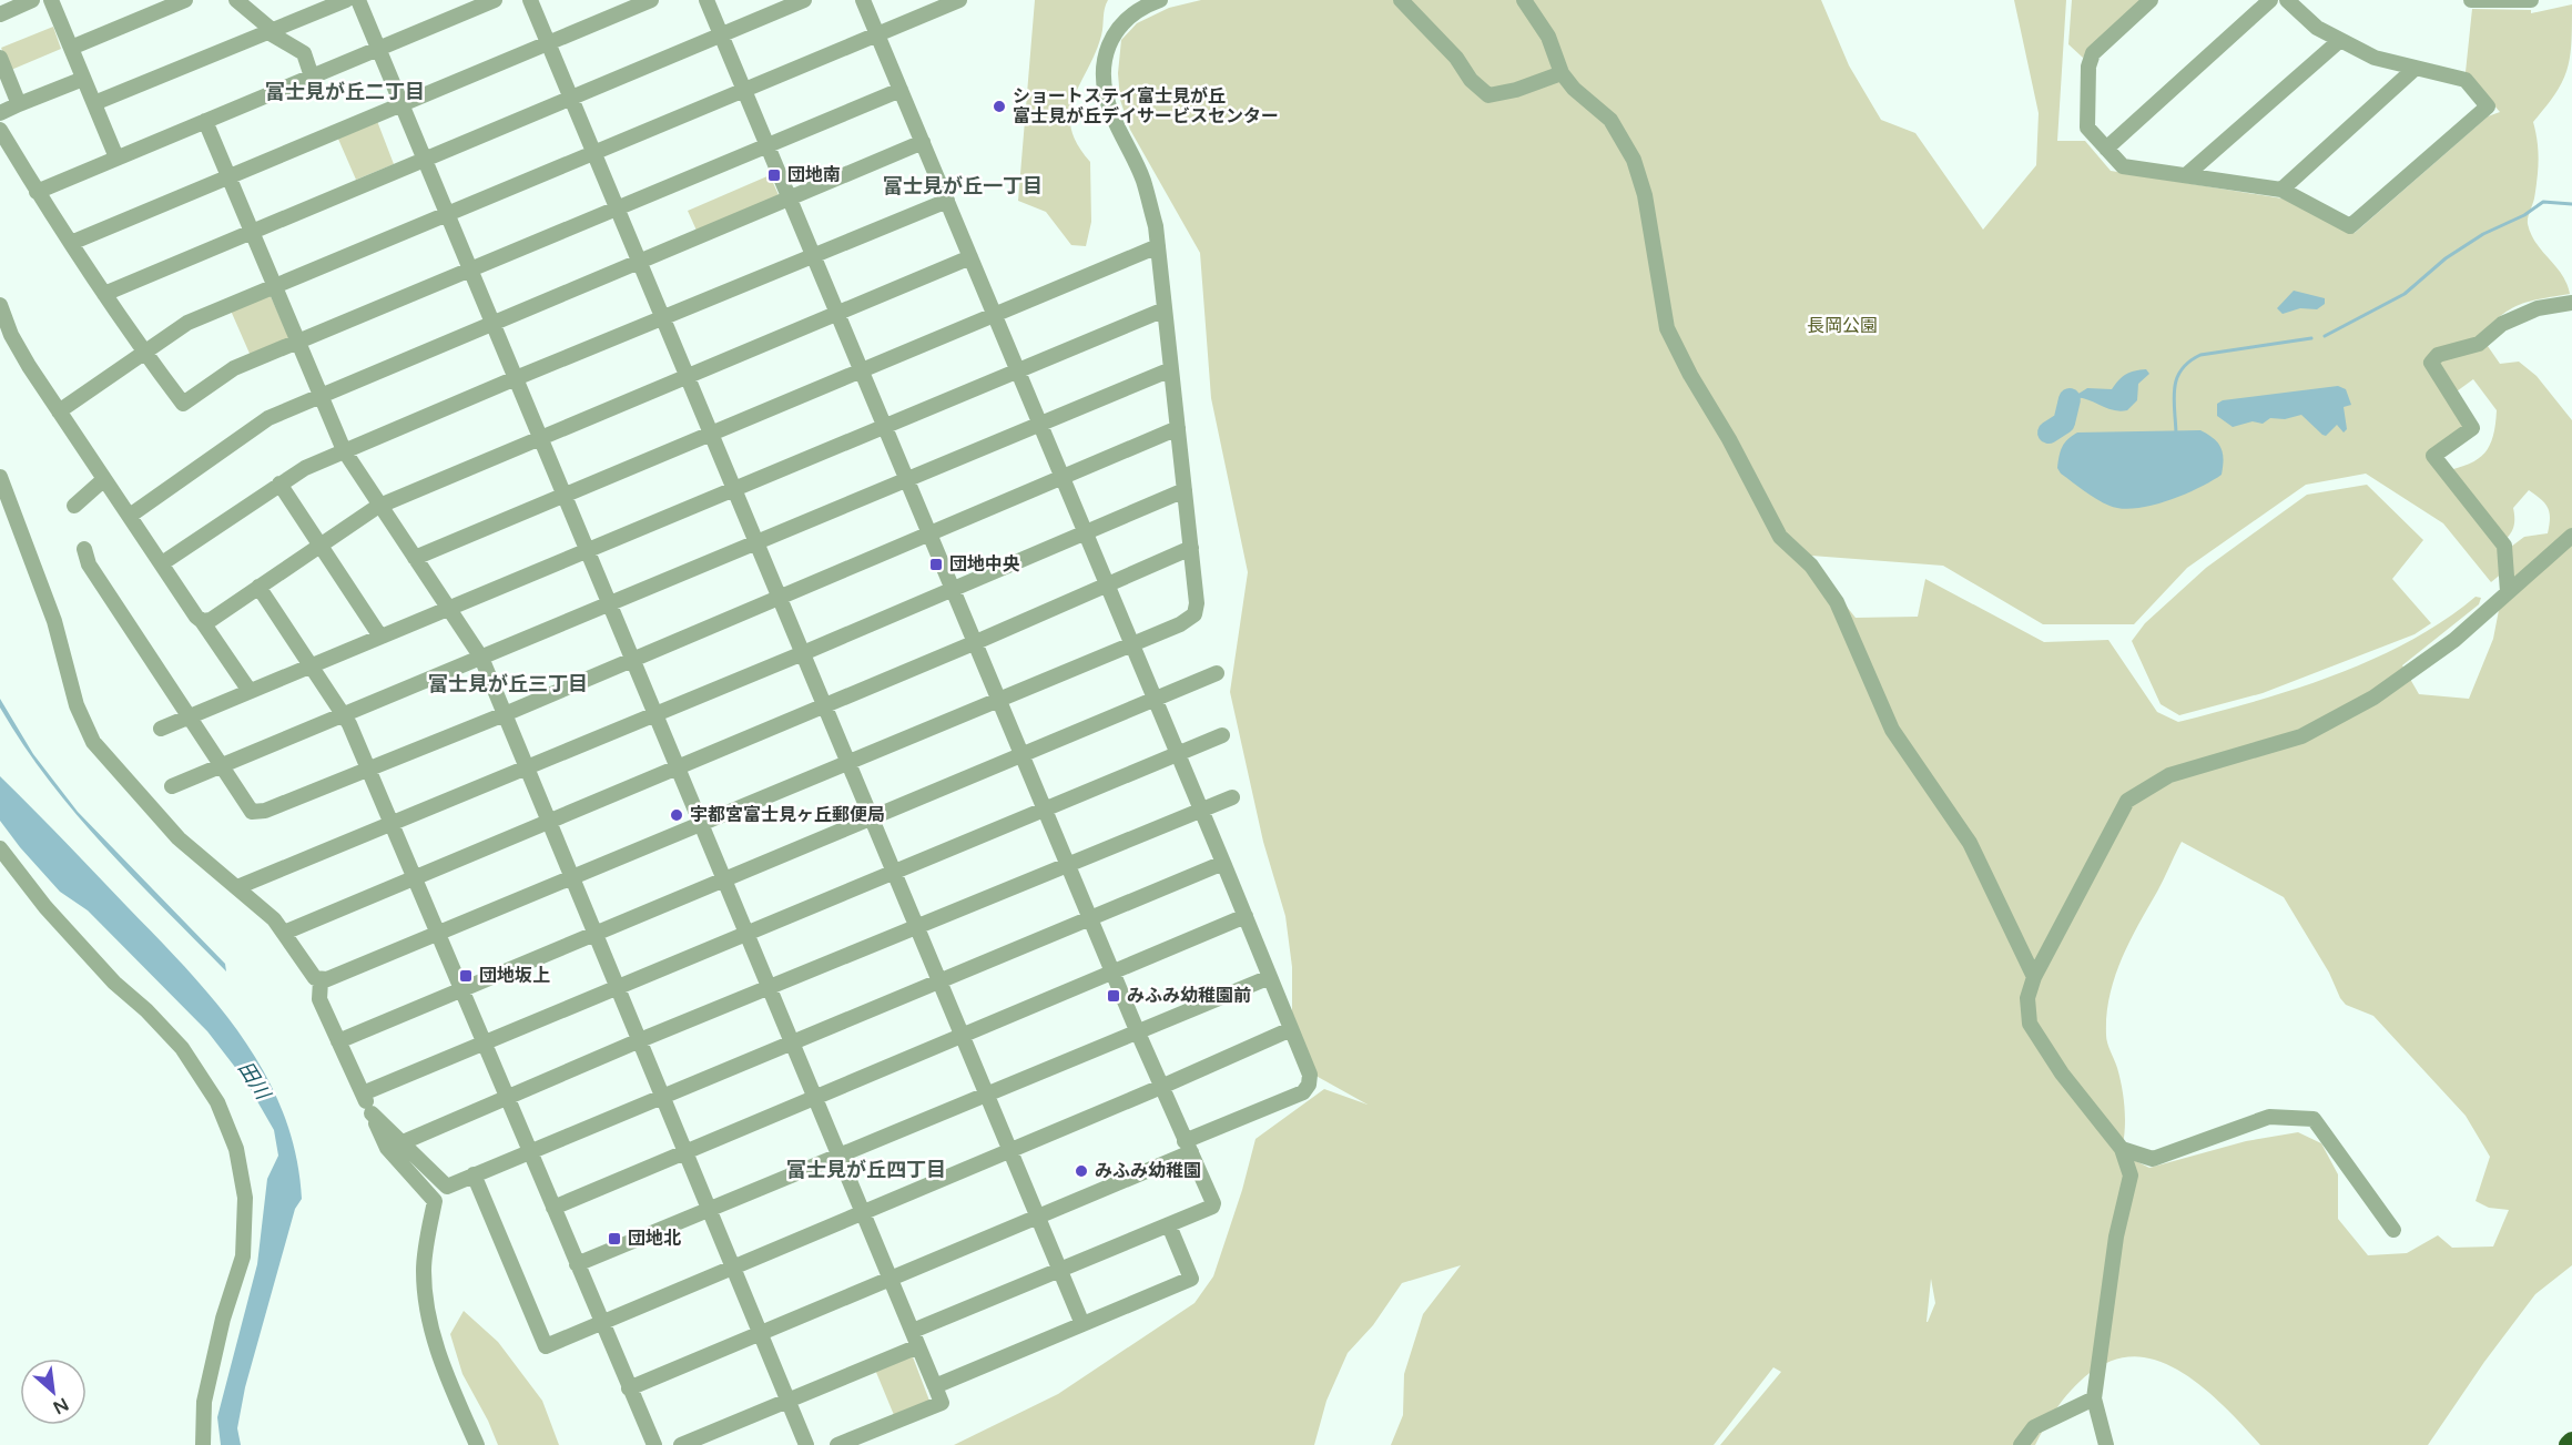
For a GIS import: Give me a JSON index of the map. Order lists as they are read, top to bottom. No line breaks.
{"districts":["富士見が丘二丁目","富士見が丘一丁目","富士見が丘三丁目","富士見が丘四丁目"],"water":["田川"],"parks":["長岡公園"],"places":{"other":["ショートステイ富士見が丘 富士見が丘デイサービスセンター","宇都宮富士見ヶ丘郵便局","みふみ幼稚園"],"transit":["団地南","団地中央","団地坂上","みふみ幼稚園前","団地北"]},"north":"bottom right"}
